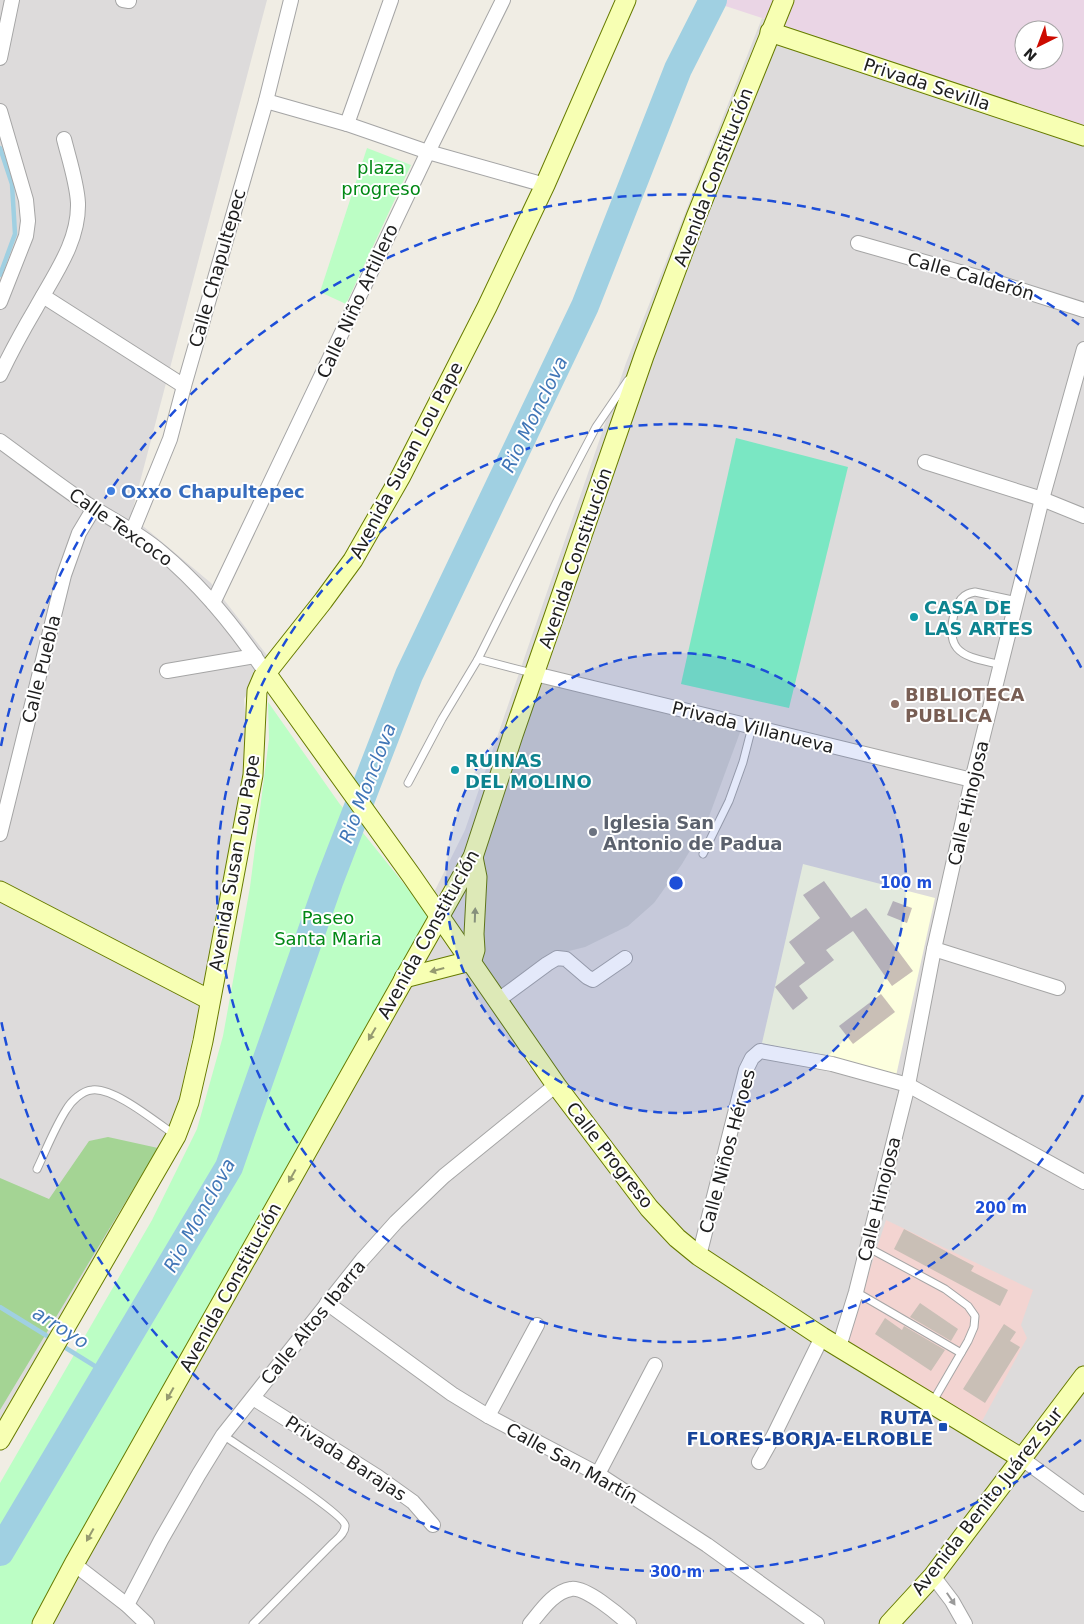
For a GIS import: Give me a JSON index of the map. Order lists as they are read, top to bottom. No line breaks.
{"streets":{"street":["Privada Sevilla","Avenida Constitución","Calle Chapultepec","Calle Calderón","Calle Niño Artillero","Avenida Susan Lou Pape","Calle Texcoco","Calle Puebla","Privada Villanueva","Calle Hinojosa","Calle Niños Héroes","Calle Progreso","Calle Altos Ibarra","Privada Barajas","Calle San Martín","Avenida Benito Juárez Sur"]},"crossings":[["Privada Sevilla","Avenida Constitución"],["Avenida Constitución","Privada Villanueva"],["Avenida Constitución","Calle Progreso"],["Calle Chapultepec","Calle Texcoco"],["Calle Niño Artillero","Calle Texcoco"],["Avenida Susan Lou Pape","Calle Texcoco"],["Avenida Susan Lou Pape","Calle Progreso"],["Calle Texcoco","Calle Puebla"],["Calle Texcoco","Calle Progreso"],["Privada Villanueva","Calle Hinojosa"],["Calle Hinojosa","Calle Niños Héroes"],["Calle Hinojosa","Calle Progreso"],["Calle Niños Héroes","Calle Progreso"],["Calle Progreso","Calle Altos Ibarra"],["Calle Progreso","Avenida Benito Juárez Sur"],["Calle Altos Ibarra","Privada Barajas"],["Calle Altos Ibarra","Calle San Martín"]],"one_way":["Avenida Constitución"],"water":["Rio Monclova","arroyo"],"parks":["plaza progreso","Paseo Santa Maria"],"places":{"other":["Oxxo Chapultepec","CASA DE LAS ARTES","BIBLIOTECA PUBLICA","RUINAS DEL MOLINO","Iglesia San Antonio de Padua"],"transit":["RUTA FLORES-BORJA-ELROBLE"]},"north":"bottom left","rings":["100 m","200 m","300 m"]}
